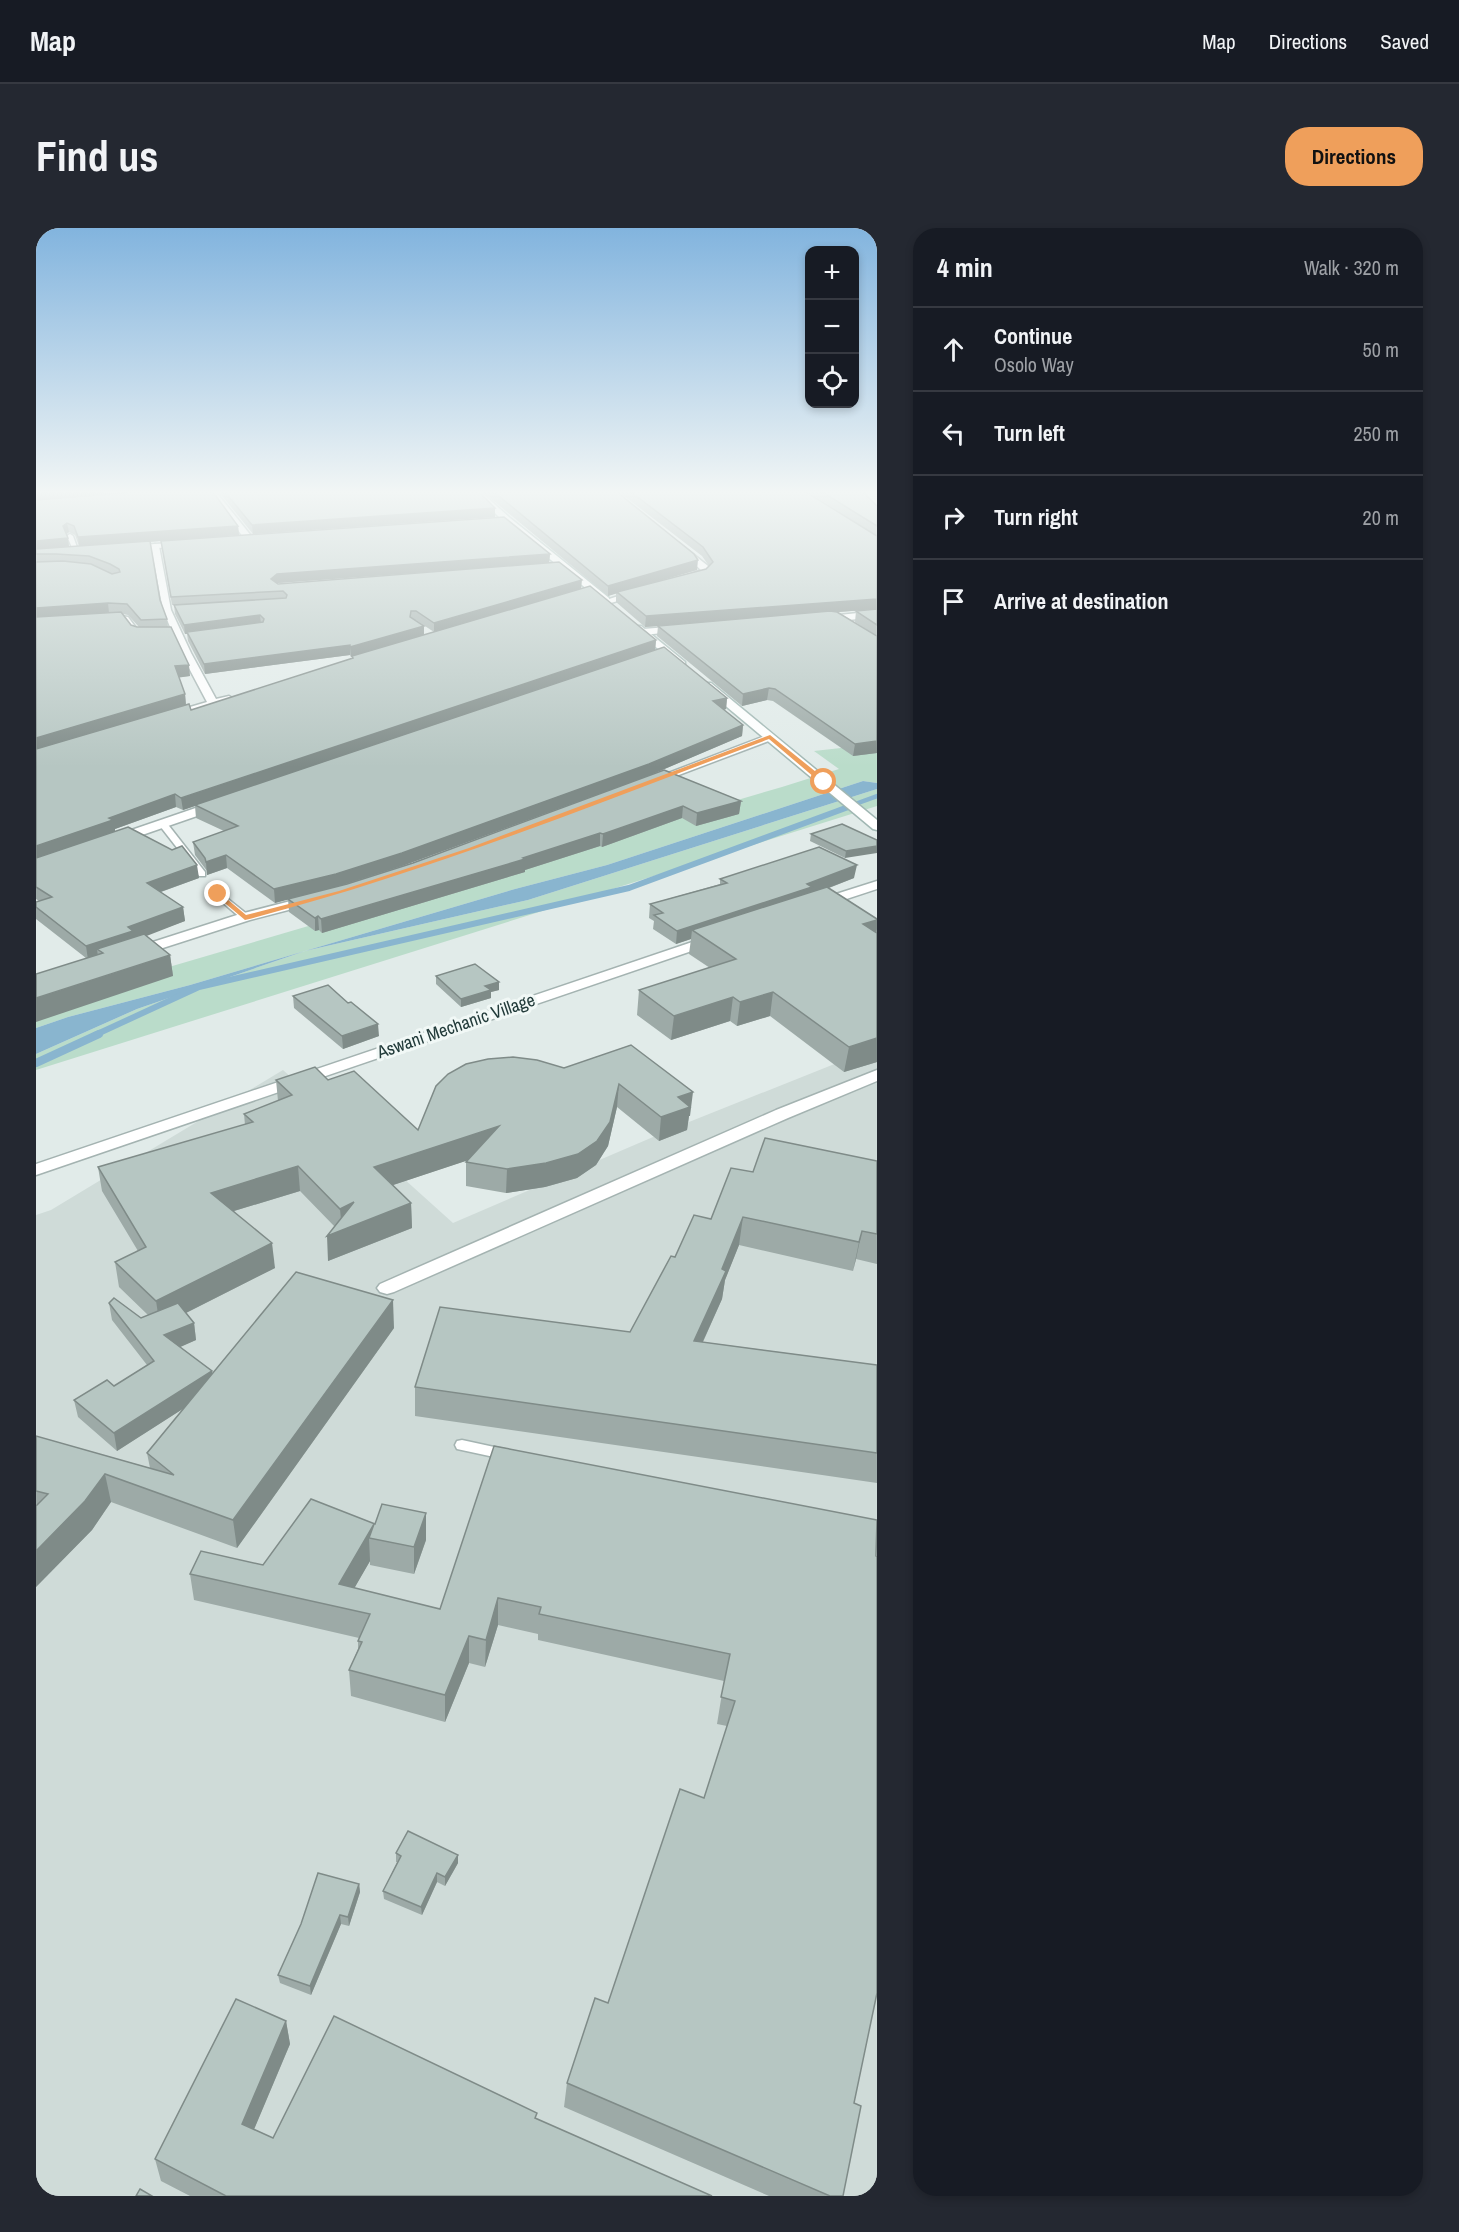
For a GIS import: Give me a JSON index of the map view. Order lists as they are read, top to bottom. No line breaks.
{"streets":{"street":["Aswani Mechanic Village"]},"page":{"header":"Map","nav":["Map","Directions","Saved"],"buttons":"Directions","title":"Find us","heading":["4 min","Walk · 320 m"],"map_buttons":["+","−"],"list":[["Continue","Osolo Way","50 m"],["Turn left","250 m"],["Turn right","20 m"],"Arrive at destination"]}}
